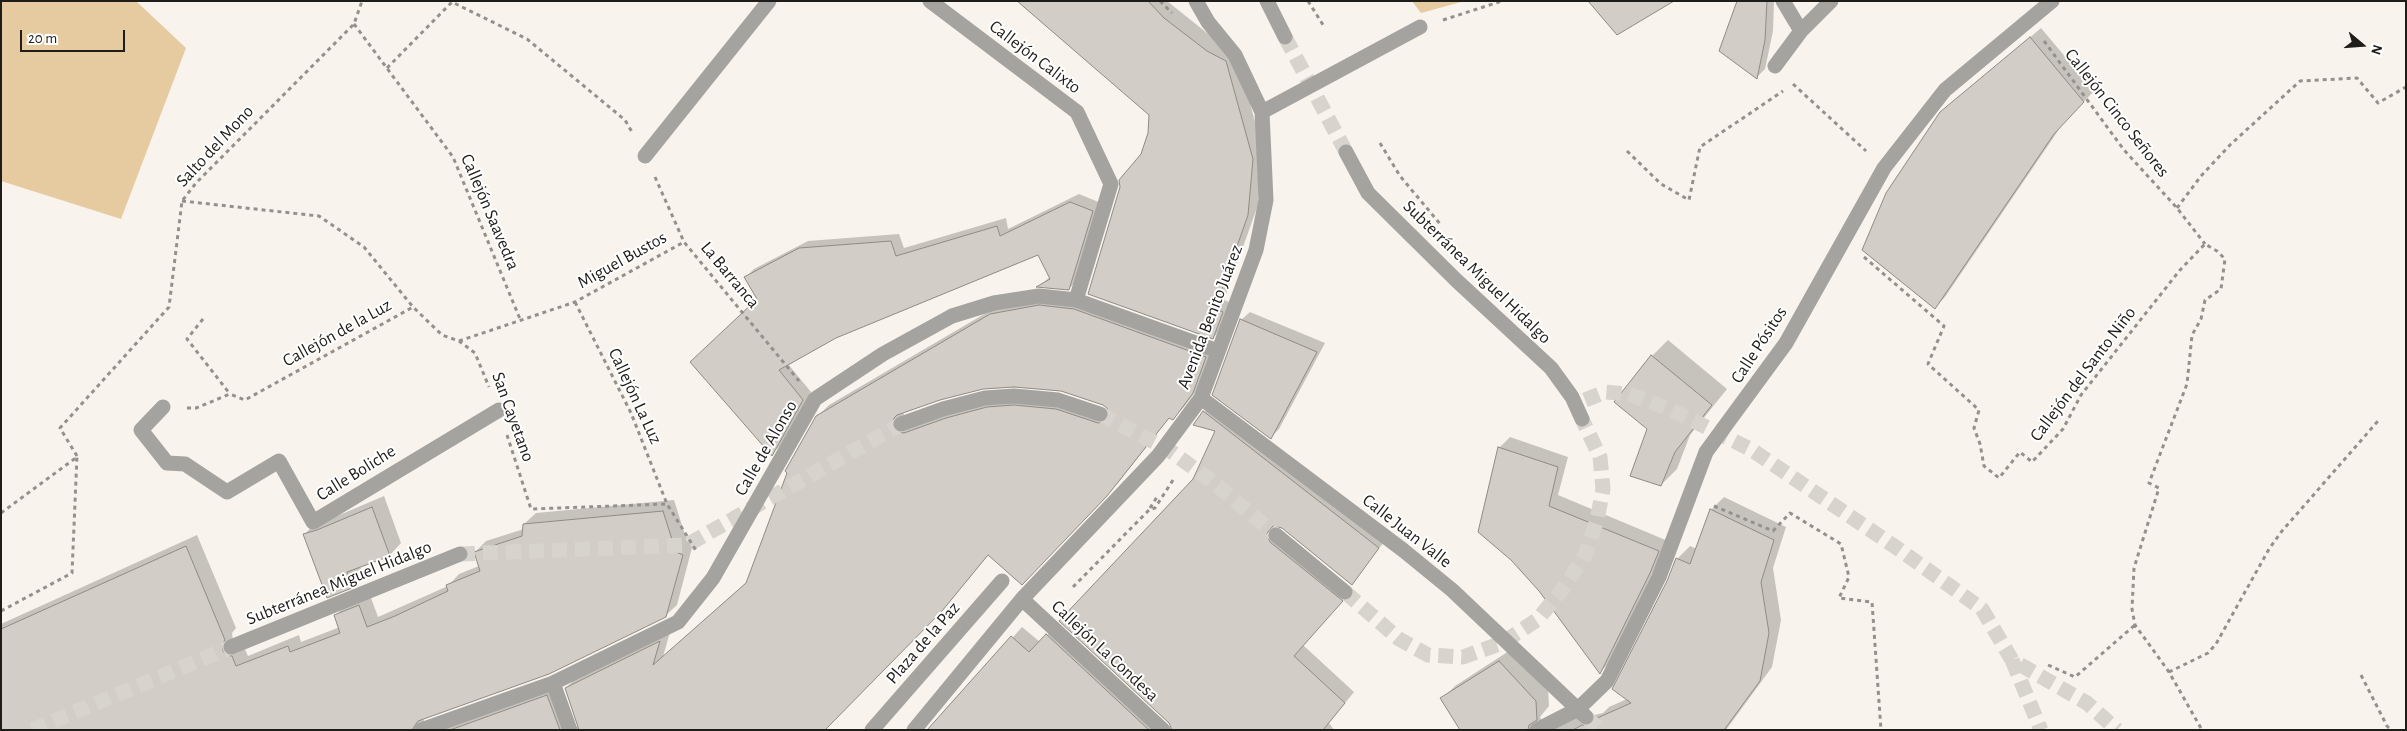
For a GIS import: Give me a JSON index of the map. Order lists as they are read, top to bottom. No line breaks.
{"streets":{"street":["Callejón Calixto","Subterránea Miguel Hidalgo","Avenida Benito Juárez","Calle Pósitos","Calle de Alonso","Calle Boliche","Calle Juan Valle","Plaza de la Paz","Callejón La Condesa"],"path":["Callejón Cinco Señores","Salto del Mono","Callejón Saavedra","Miguel Bustos","La Barranca","Callejón de la Luz","Callejón del Santo Niño","Callejón La Luz","San Cayetano"]},"crossings":[["Callejón Calixto","Calle de Alonso"],["Callejón Cinco Señores","Calle Pósitos"],["Callejón Cinco Señores","Callejón del Santo Niño"],["Salto del Mono","Callejón Saavedra"],["Callejón Saavedra","La Barranca"],["Miguel Bustos","La Barranca"],["Miguel Bustos","Callejón La Luz"],["La Barranca","Calle de Alonso"],["Avenida Benito Juárez","Calle de Alonso"],["Avenida Benito Juárez","Calle Juan Valle"],["Avenida Benito Juárez","Callejón La Condesa"],["Callejón de la Luz","San Cayetano"],["Callejón de la Luz","Calle Boliche"],["Calle Pósitos","Callejón del Santo Niño"],["Calle Pósitos","Calle Juan Valle"],["Callejón La Luz","San Cayetano"],["Callejón La Luz","Calle de Alonso"],["San Cayetano","Calle Boliche"]],"scale_bar":"20 m","north":"right"}
